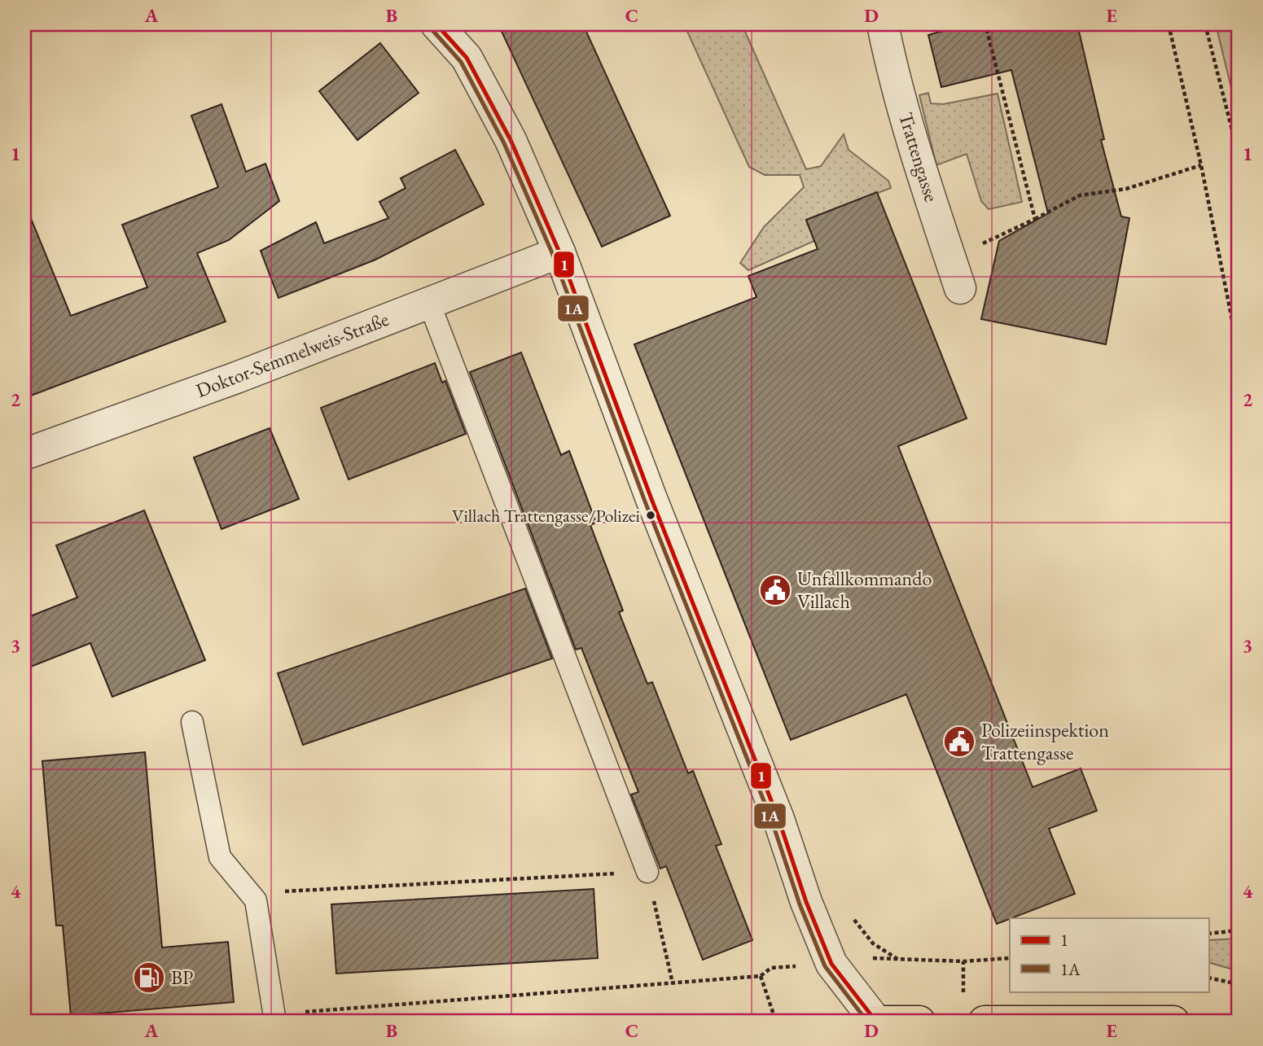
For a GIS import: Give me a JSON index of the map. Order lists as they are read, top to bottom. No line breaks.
{"streets":{"street":["Trattengasse","Doktor-Semmelweis-Straße"]},"places":{"other":["Villach Trattengasse/Polizei"],"public building":["Unfallkommando Villach","Polizeiinspektion Trattengasse"],"fuel station":["BP"]},"lines":["transit line 1","transit line 1A"],"legend":["1","1A"],"grid":{"columns":["A","B","C","D","E"],"rows":["1","2","3","4"]}}
